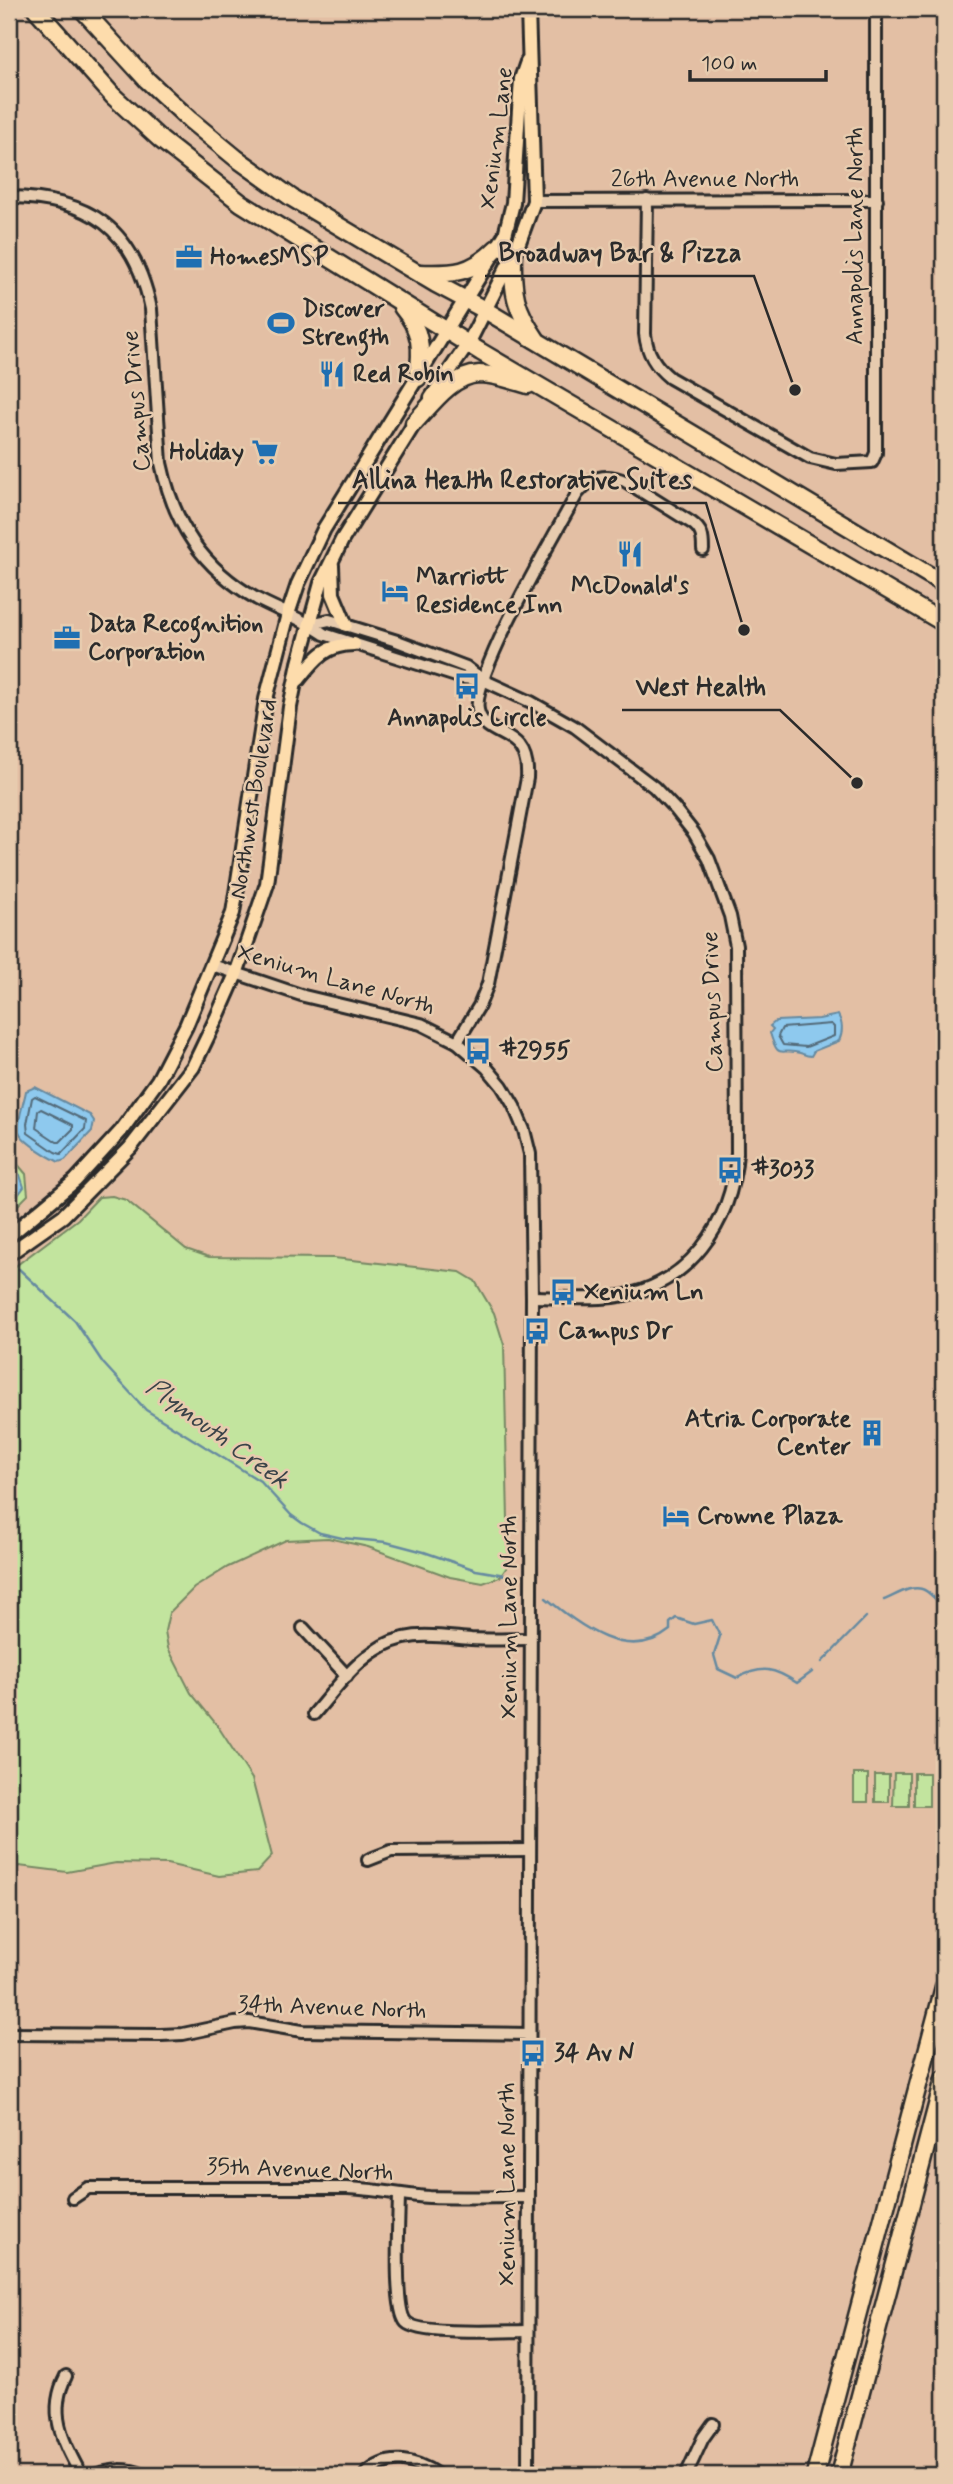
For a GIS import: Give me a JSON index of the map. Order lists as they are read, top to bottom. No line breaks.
{"streets":{"main road":["Xenium Lane","Northwest Boulevard"],"street":["26th Avenue North","Annapolis Lane North","Campus Drive","Xenium Lane North","34th Avenue North","35th Avenue North"]},"crossings":[["Xenium Lane","26th Avenue North"],["Xenium Lane","Northwest Boulevard"],["26th Avenue North","Annapolis Lane North"],["Campus Drive","Northwest Boulevard"],["Campus Drive","Xenium Lane North"],["Northwest Boulevard","Xenium Lane North"],["Xenium Lane North","34th Avenue North"],["Xenium Lane North","35th Avenue North"]],"water":["Plymouth Creek"],"places":{"office":["HomesMSP","Data Recognition Corporation"],"sports":["Discover Strength"],"restaurant":["Red Robin","McDonald's"],"other":["Broadway Bar & Pizza","Allina Health Restorative Suites","West Health"],"supermarket":["Holiday"],"hotel":["Marriott Residence Inn","Crowne Plaza"],"bus stop":["Annapolis Circle","#2955","#3033","Xenium Ln","Campus Dr","34 Av N"],"building":["Atria Corporate Center"]},"scale_bar":"100 m"}
